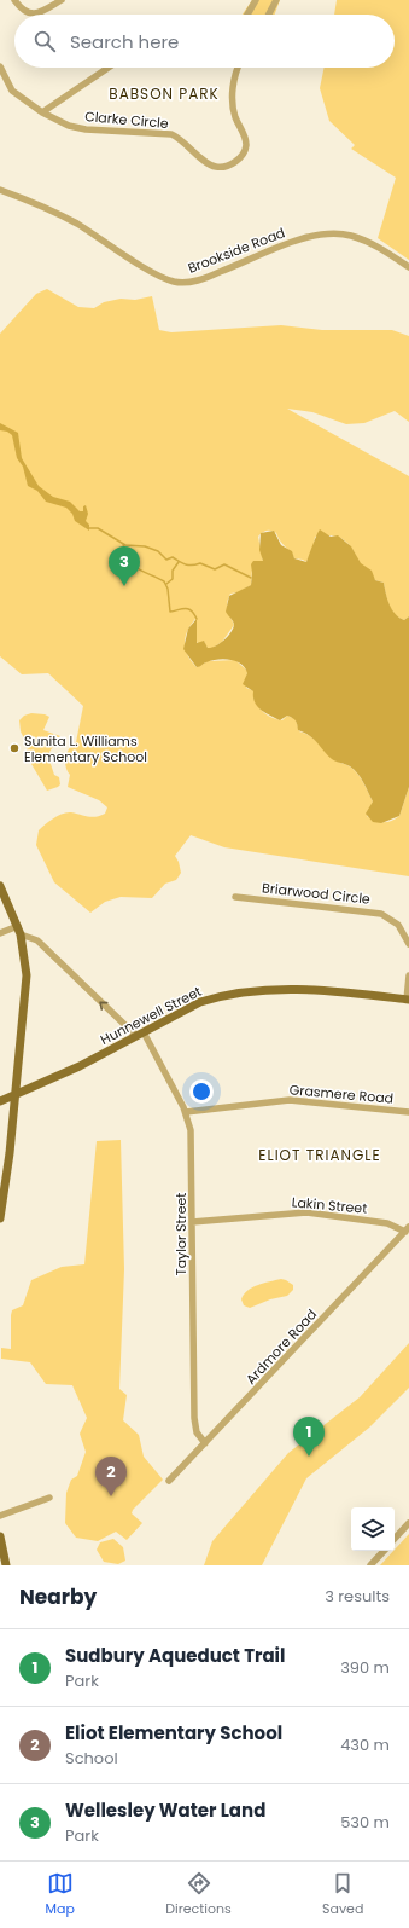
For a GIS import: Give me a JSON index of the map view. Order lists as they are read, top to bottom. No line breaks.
{"streets":{"main road":["Hunnewell Street"],"street":["Clarke Circle","Brookside Road","Briarwood Circle","Grasmere Road","Lakin Street","Taylor Street","Ardmore Road"]},"crossings":[["Hunnewell Street","Taylor Street"],["Grasmere Road","Taylor Street"],["Lakin Street","Taylor Street"],["Lakin Street","Ardmore Road"],["Taylor Street","Ardmore Road"]],"districts":["BABSON PARK","ELIOT TRIANGLE"],"places":["Sunita L. Williams Elementary School"],"page":{"search":"Search here","pins":["3","1","2"],"heading":["Nearby","3 results"],"list":[{"mark":"1","name":"Sudbury Aqueduct Trail","note":"Park","value":"390 m"},{"mark":"2","name":"Eliot Elementary School","note":"School","value":"430 m"},{"mark":"3","name":"Wellesley Water Land","note":"Park","value":"530 m"}],"nav":["Map","Directions","Saved"]}}
